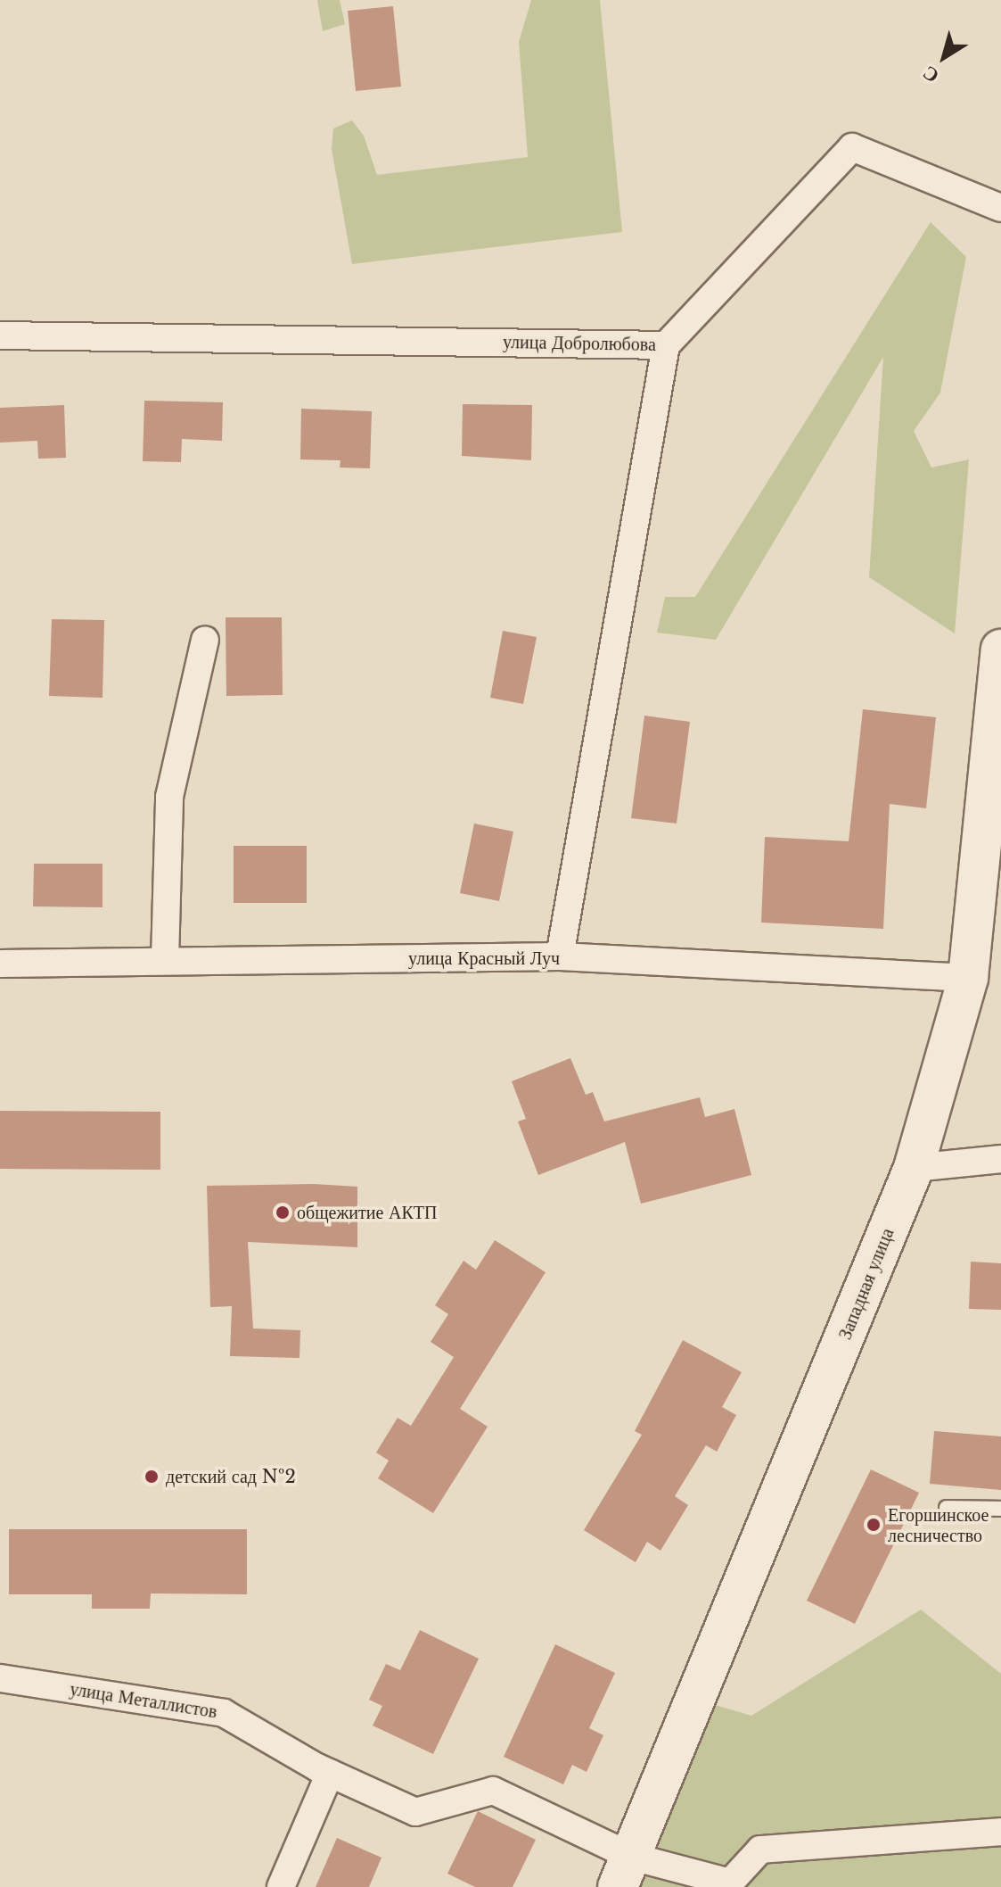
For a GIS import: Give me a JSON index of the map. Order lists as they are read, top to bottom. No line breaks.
{"streets":{"street":["улица Добролюбова","улица Красный Луч","Западная улица","улица Металлистов"]},"crossings":[["улица Добролюбова","улица Красный Луч"],["улица Красный Луч","Западная улица"],["Западная улица","улица Металлистов"]],"places":["общежитие АКТП","детский сад №2","Егоршинское лесничество"],"north":"bottom left"}
